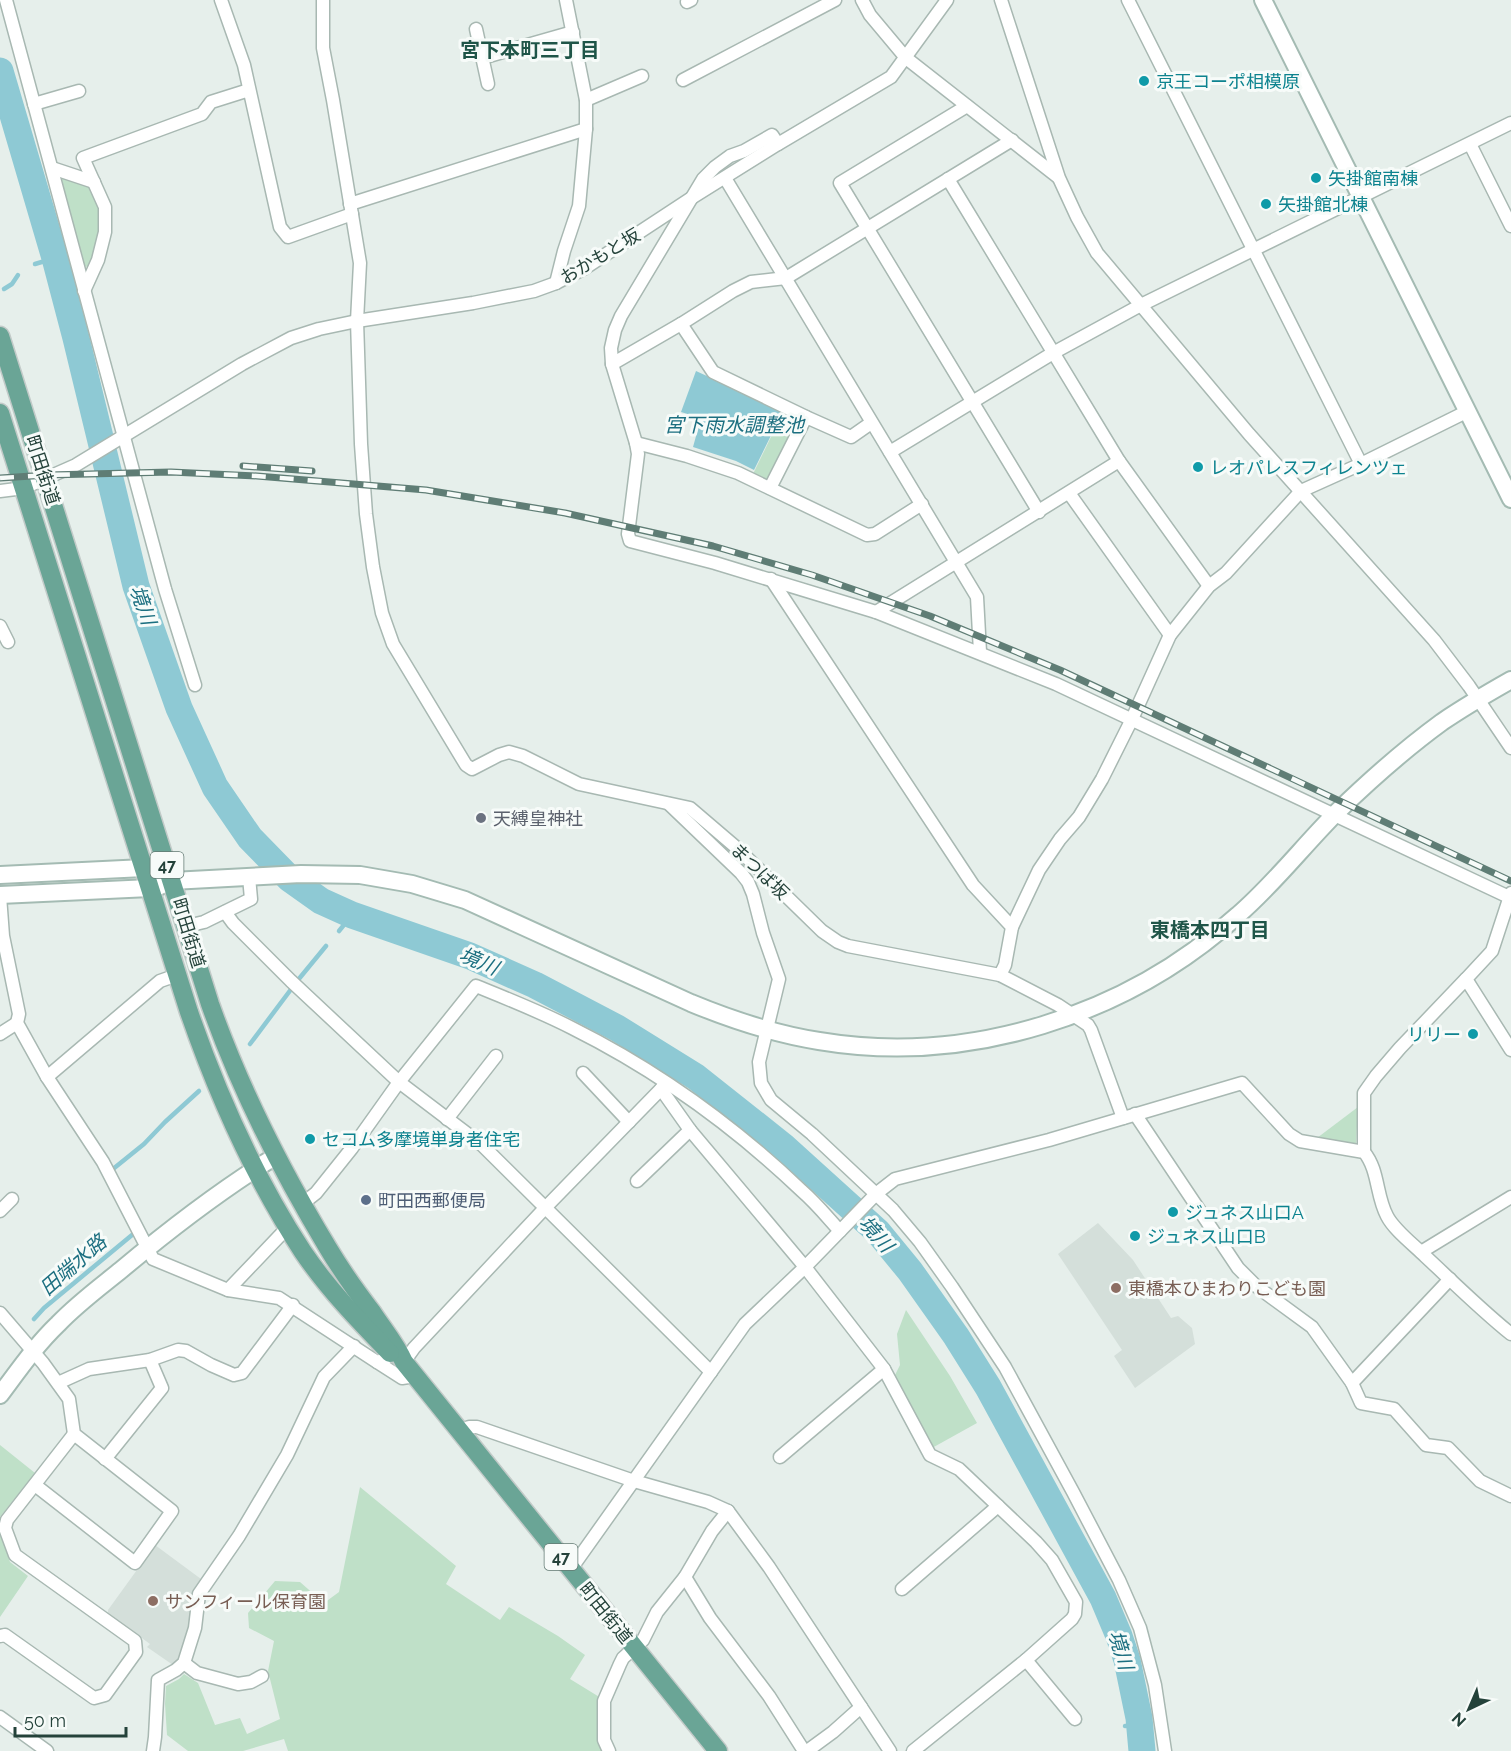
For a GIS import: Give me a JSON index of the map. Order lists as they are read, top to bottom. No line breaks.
{"streets":{"main road":["町田街道","47"],"street":["おかもと坂","まつば坂"]},"crossings":[["おかもと坂","町田街道"],["おかもと坂","まつば坂"]],"districts":["宮下本町三丁目","東橋本四丁目"],"water":["宮下雨水調整池","境川","田端水路"],"places":["京王コーポ相模原","矢掛館南棟","矢掛館北棟","レオパレスフィレンツェ","天縛皇神社","リリー","セコム多摩境単身者住宅","町田西郵便局","ジュネス山口A","ジュネス山口B","東橋本ひまわりこども園","サンフィール保育園"],"scale_bar":"50 m","north":"bottom left"}
